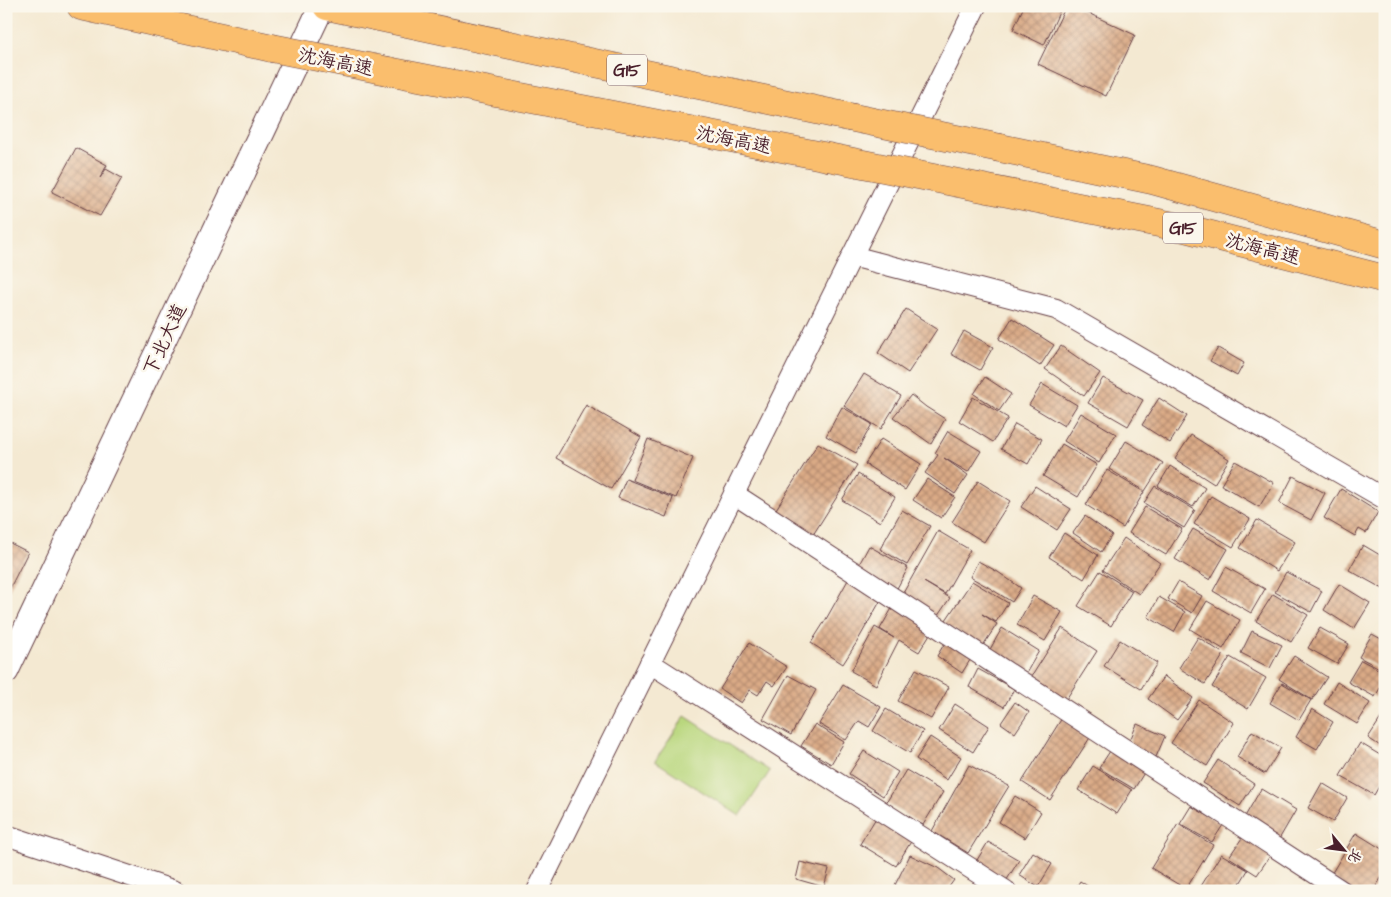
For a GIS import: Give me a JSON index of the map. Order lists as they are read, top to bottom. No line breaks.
{"streets":{"highway":["沈海高速","G15"],"street":["下北大道"]},"north":"bottom right"}
